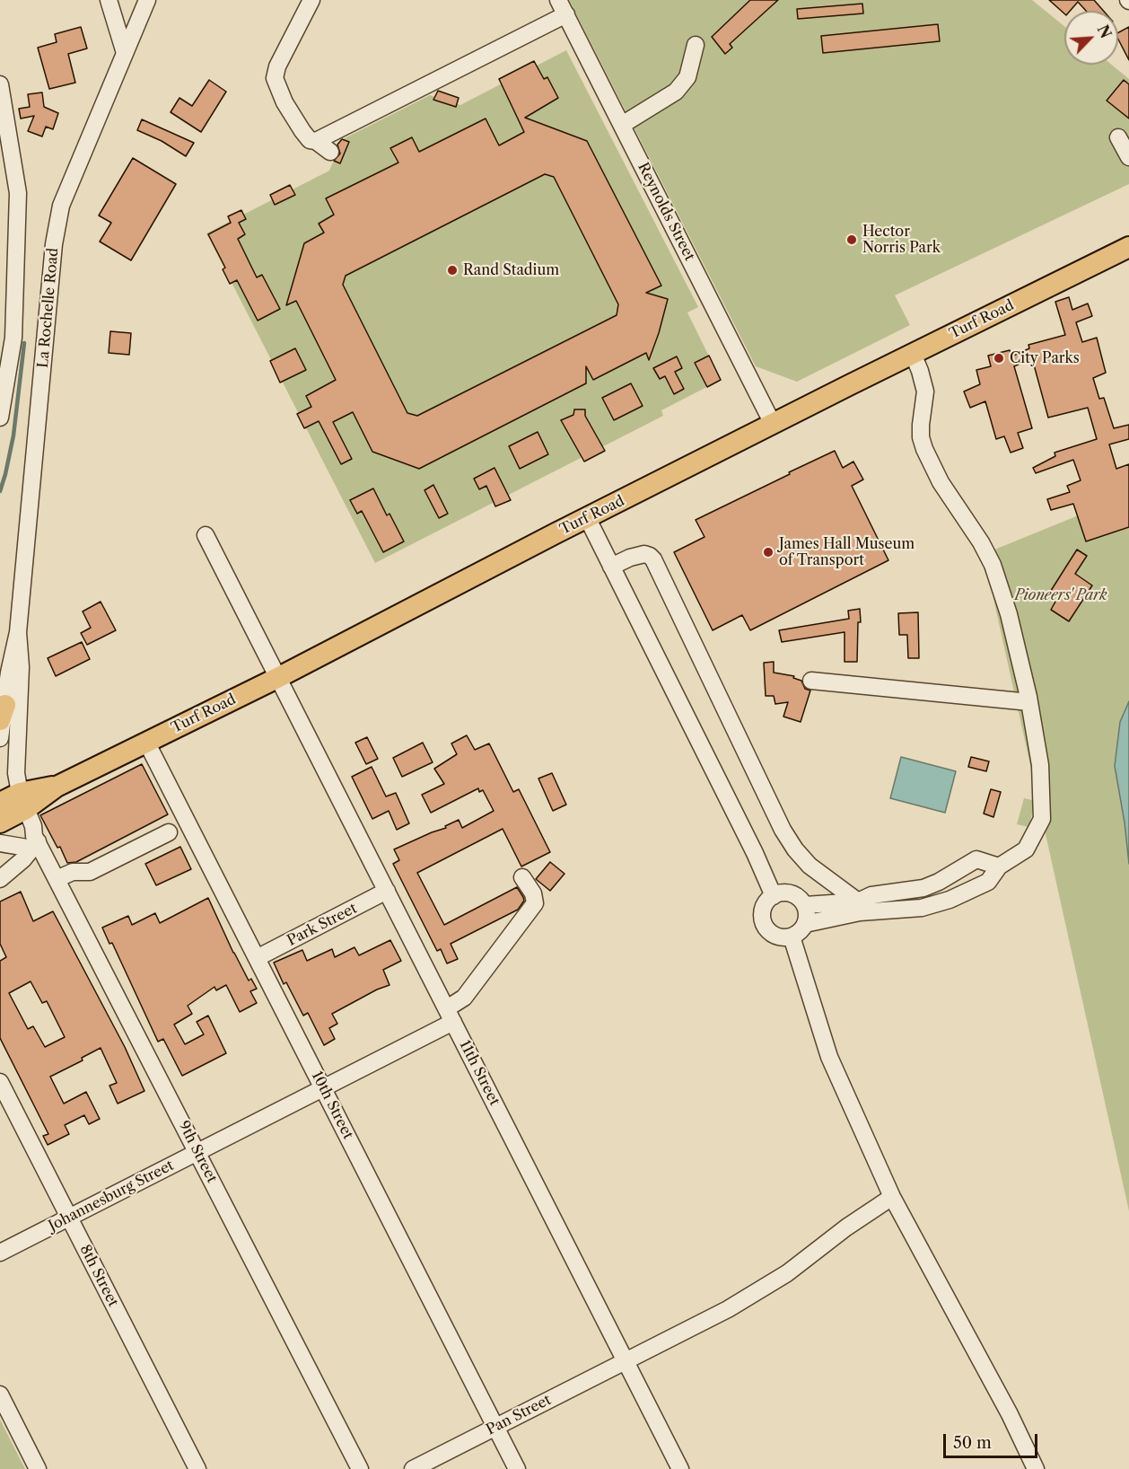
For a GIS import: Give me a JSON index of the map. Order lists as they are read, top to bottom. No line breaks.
{"streets":{"main road":["Turf Road"],"street":["Reynolds Street","La Rochelle Road","Park Street","11th Street","10th Street","9th Street","Johannesburg Street","8th Street","Pan Street"]},"crossings":[["Reynolds Street","Turf Road"],["La Rochelle Road","Turf Road"],["La Rochelle Road","9th Street"],["Turf Road","11th Street"],["Turf Road","10th Street"],["Turf Road","9th Street"],["Park Street","11th Street"],["Park Street","10th Street"],["11th Street","Johannesburg Street"],["11th Street","Pan Street"],["10th Street","Johannesburg Street"],["10th Street","Pan Street"],["9th Street","Johannesburg Street"],["Johannesburg Street","8th Street"]],"parks":["Pioneers' Park"],"places":["Hector Norris Park","Rand Stadium","City Parks","James Hall Museum of Transport"],"scale_bar":"50 m","north":"top right"}
